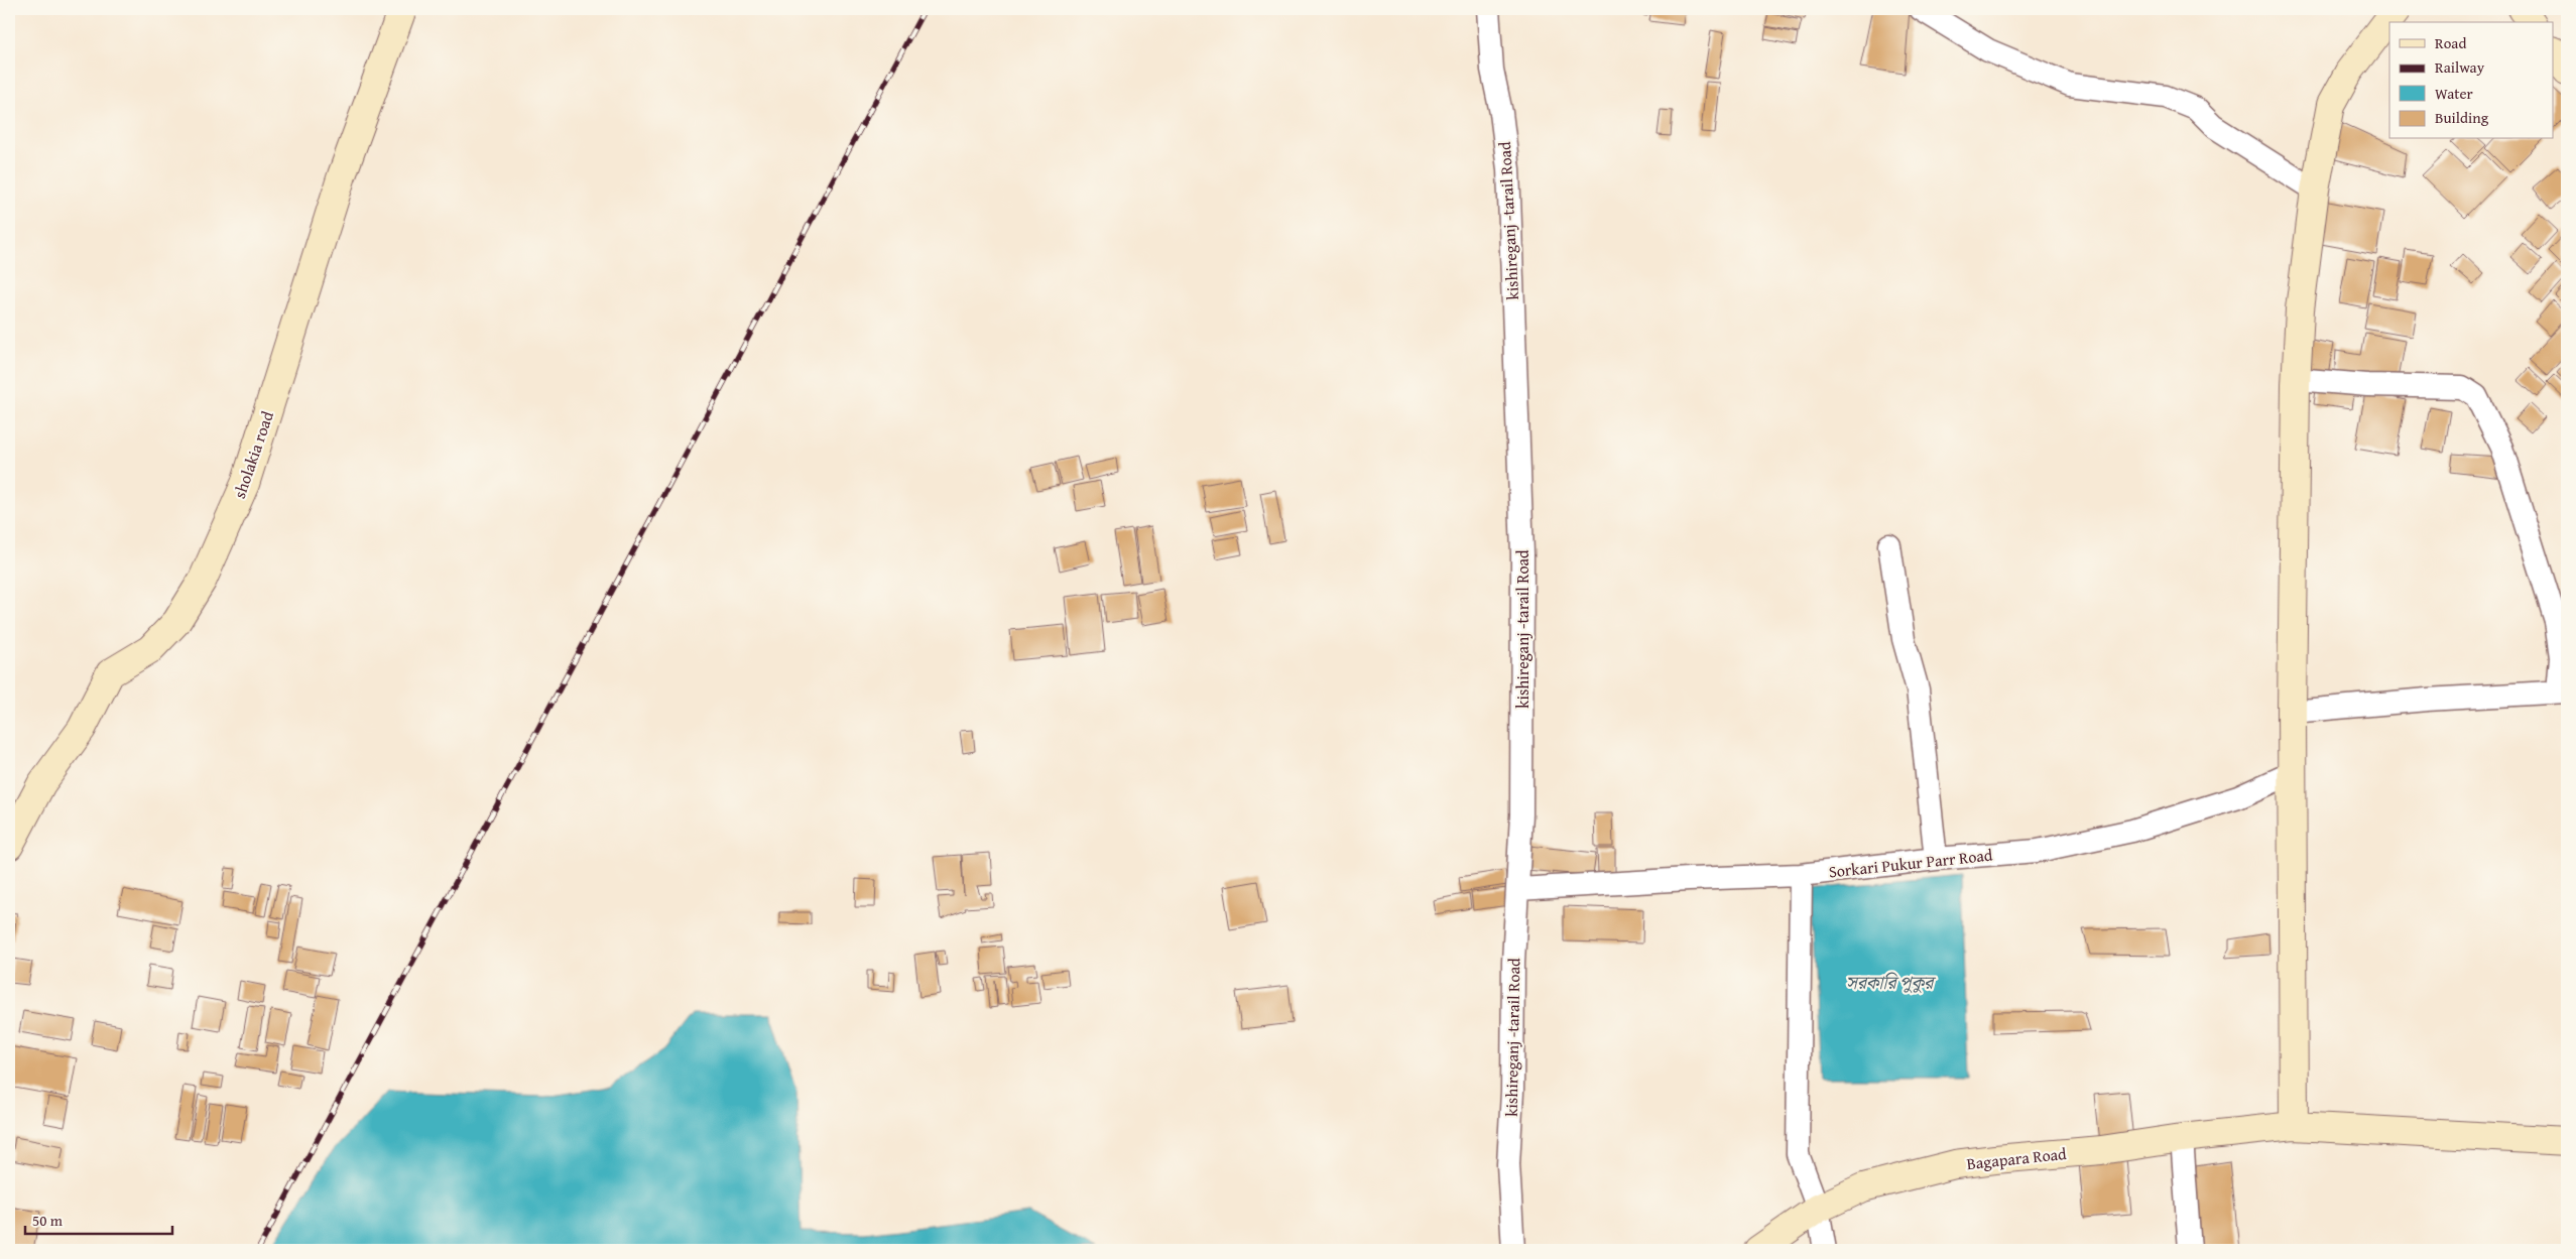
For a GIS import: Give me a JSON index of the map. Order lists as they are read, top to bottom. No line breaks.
{"streets":{"street":["kishireganj -tarail Road","sholakia road","Sorkari Pukur Parr Road","Bagapara Road"]},"crossings":[["kishireganj -tarail Road","Sorkari Pukur Parr Road"]],"water":["সরকারি পুকুর"],"legend":["Road","Railway","Water","Building"],"scale_bar":"50 m"}
